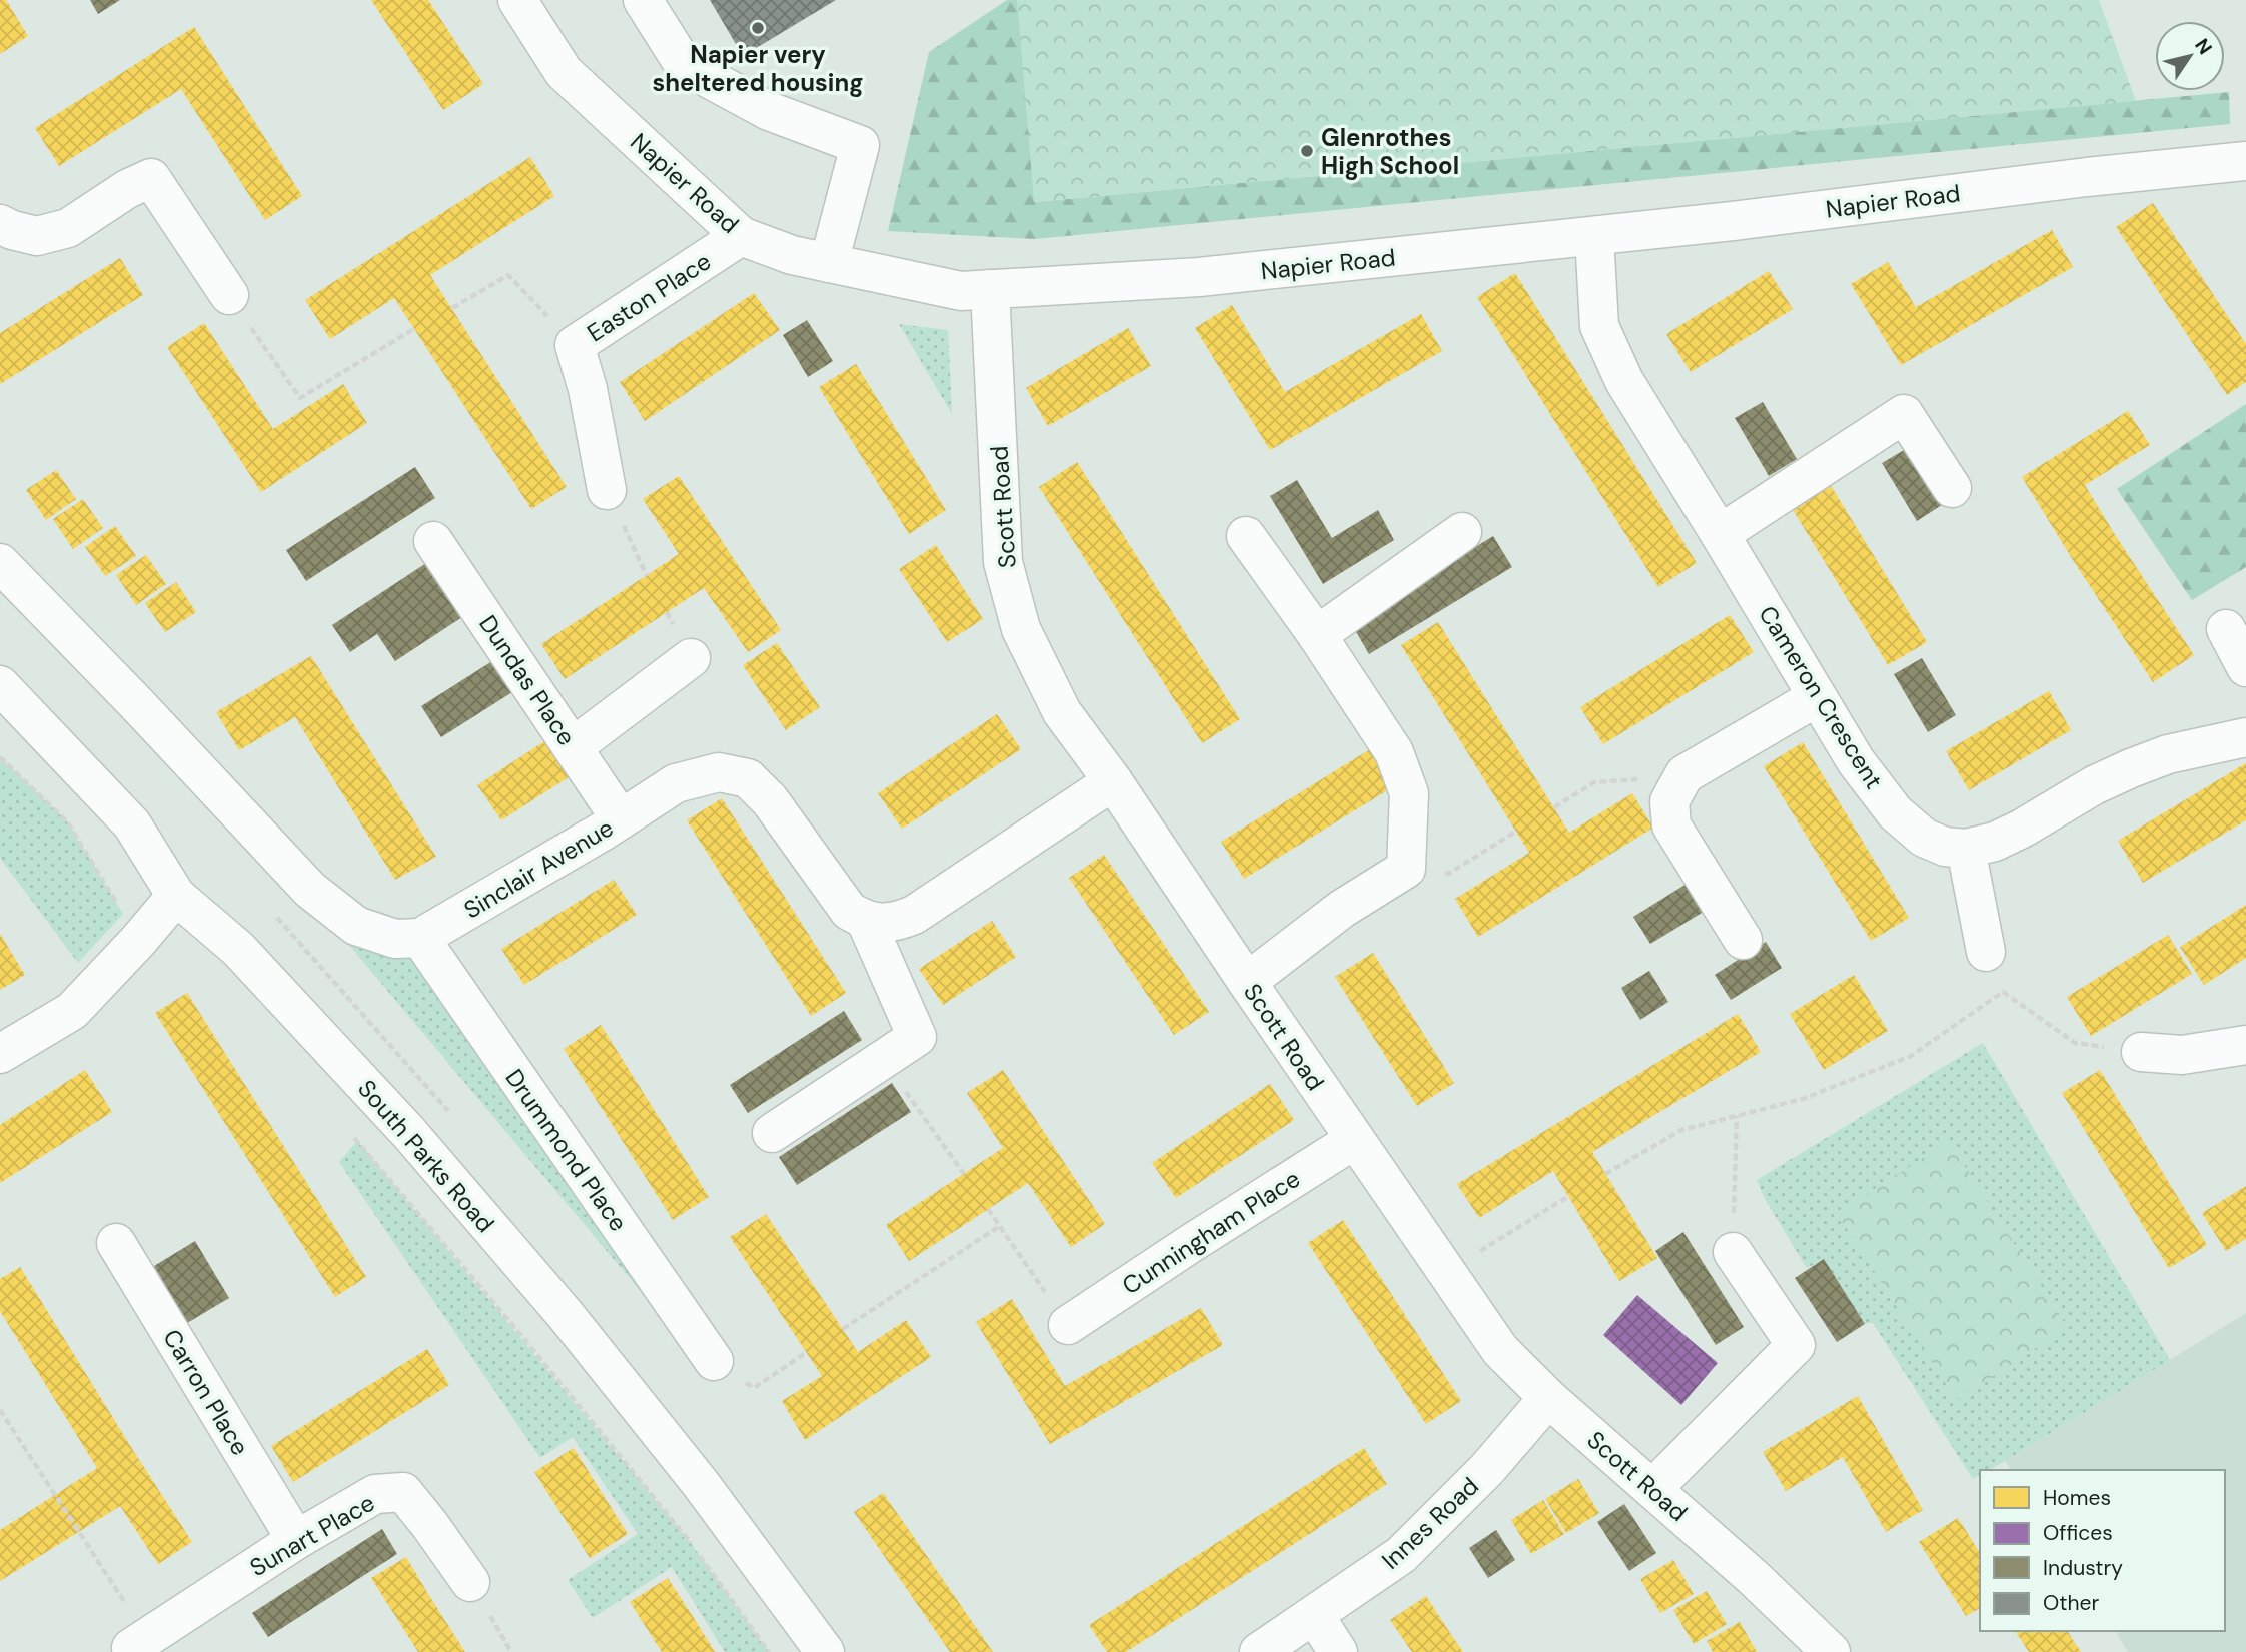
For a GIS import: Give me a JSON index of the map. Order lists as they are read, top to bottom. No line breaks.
{"streets":{"street":["Napier Road","Easton Place","Scott Road","Dundas Place","Cameron Crescent","Sinclair Avenue","Drummond Place","South Parks Road","Cunningham Place","Carron Place","Innes Road","Sunart Place"]},"crossings":[["Napier Road","Easton Place"],["Napier Road","Scott Road"],["Napier Road","Cameron Crescent"],["Scott Road","Cunningham Place"],["Scott Road","Innes Road"],["Dundas Place","Sinclair Avenue"],["Sinclair Avenue","Drummond Place"],["Carron Place","Sunart Place"]],"places":["Napier very sheltered housing","Glenrothes High School"],"legend":["Homes","Offices","Industry","Other"],"north":"top right"}
